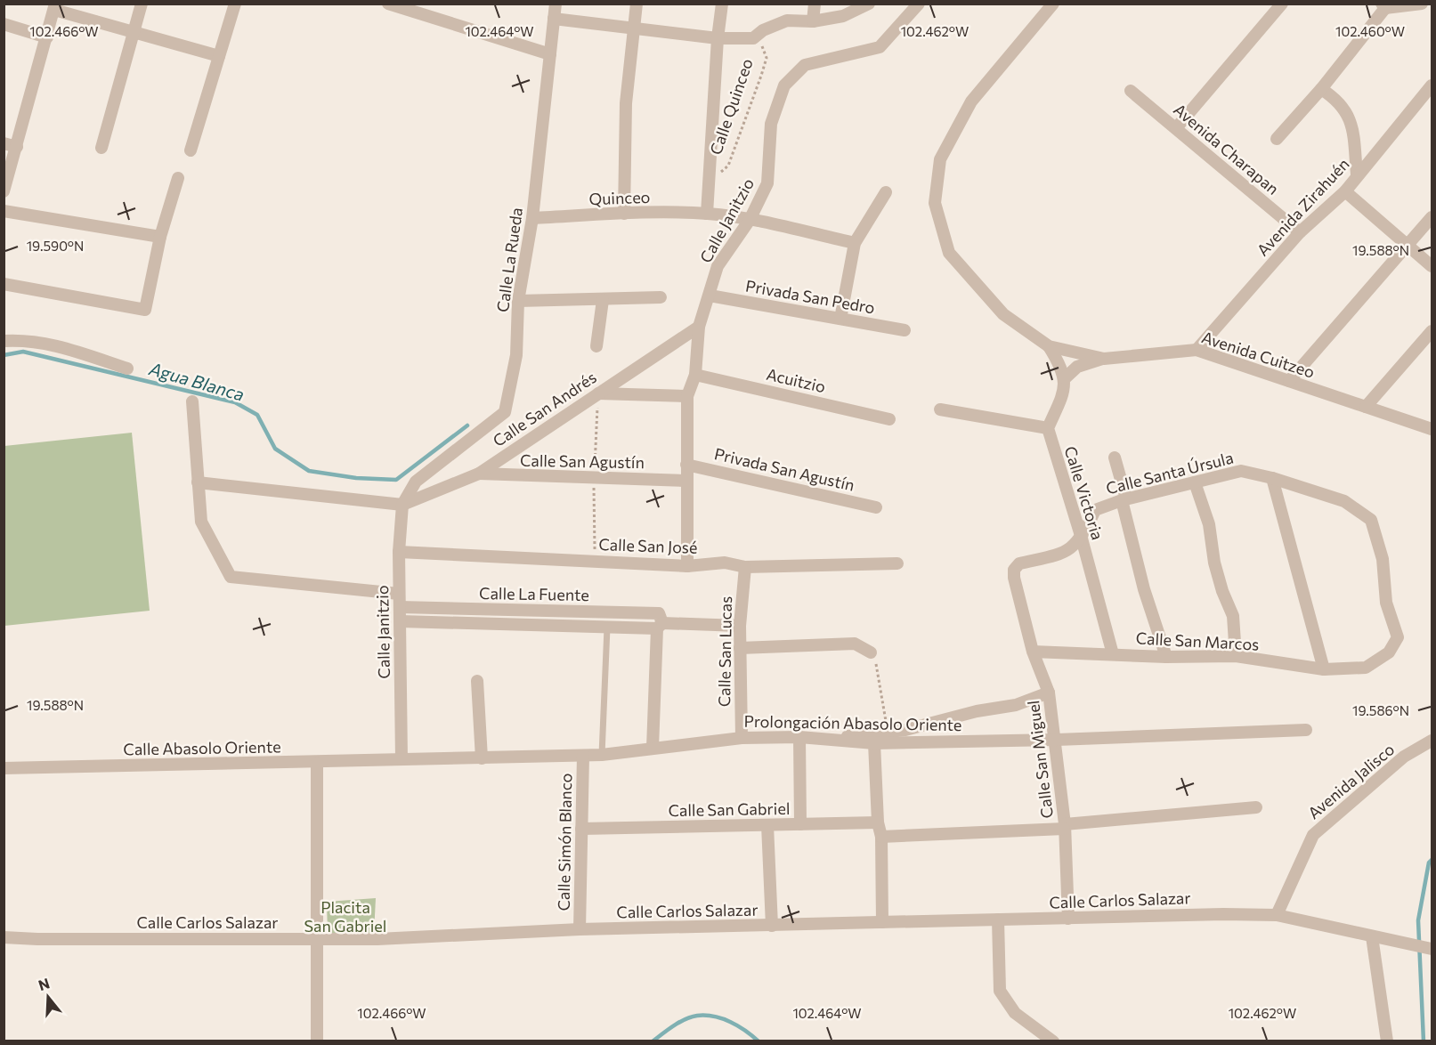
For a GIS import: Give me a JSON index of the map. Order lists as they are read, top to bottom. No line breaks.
{"streets":{"street":["Avenida Charapan","Quinceo","Avenida Zirahuén","Calle Janitzio","Calle La Rueda","Privada San Pedro","Avenida Cuitzeo","Acuitzio","Calle San Andrés","Calle San Agustín","Privada San Agustín","Calle Santa Úrsula","Calle Victoria","Calle San José","Calle La Fuente","Calle San Marcos","Calle San Lucas","Prolongación Abasolo Oriente","Calle Abasolo Oriente","Calle San Miguel","Avenida Jalisco","Calle San Gabriel","Calle Simón Blanco","Calle Carlos Salazar"],"path":["Calle Quinceo"]},"crossings":[["Avenida Charapan","Avenida Zirahuén"],["Quinceo","Calle Janitzio"],["Quinceo","Calle La Rueda"],["Avenida Zirahuén","Avenida Cuitzeo"],["Calle Janitzio","Calle La Rueda"],["Calle Janitzio","Privada San Pedro"],["Calle Janitzio","Acuitzio"],["Calle Janitzio","Calle San Andrés"],["Calle Janitzio","Calle San Agustín"],["Calle Janitzio","Privada San Agustín"],["Calle Janitzio","Calle San José"],["Calle Janitzio","Calle La Fuente"],["Calle Janitzio","Prolongación Abasolo Oriente"],["Calle Janitzio","Calle Abasolo Oriente"],["Calle La Rueda","Calle San Andrés"],["Calle San Andrés","Calle San Agustín"],["Calle Santa Úrsula","Calle Victoria"],["Calle Santa Úrsula","Calle San Marcos"],["Calle Santa Úrsula","Calle San Miguel"],["Calle Victoria","Calle San Marcos"],["Calle Victoria","Calle San Miguel"],["Calle San José","Calle San Lucas"],["Calle La Fuente","Calle San Lucas"],["Calle San Marcos","Calle San Miguel"],["Calle San Lucas","Prolongación Abasolo Oriente"],["Prolongación Abasolo Oriente","Calle Abasolo Oriente"],["Prolongación Abasolo Oriente","Calle San Miguel"],["Prolongación Abasolo Oriente","Calle Simón Blanco"],["Calle San Miguel","Calle Carlos Salazar"],["Avenida Jalisco","Calle Carlos Salazar"],["Calle San Gabriel","Calle Simón Blanco"],["Calle Simón Blanco","Calle Carlos Salazar"]],"water":["Agua Blanca"],"parks":["Placita San Gabriel"],"north":"top","coordinates":["102.466°W","102.464°W","102.462°W","102.460°W","19.590°N","19.588°N","19.586°N"]}
